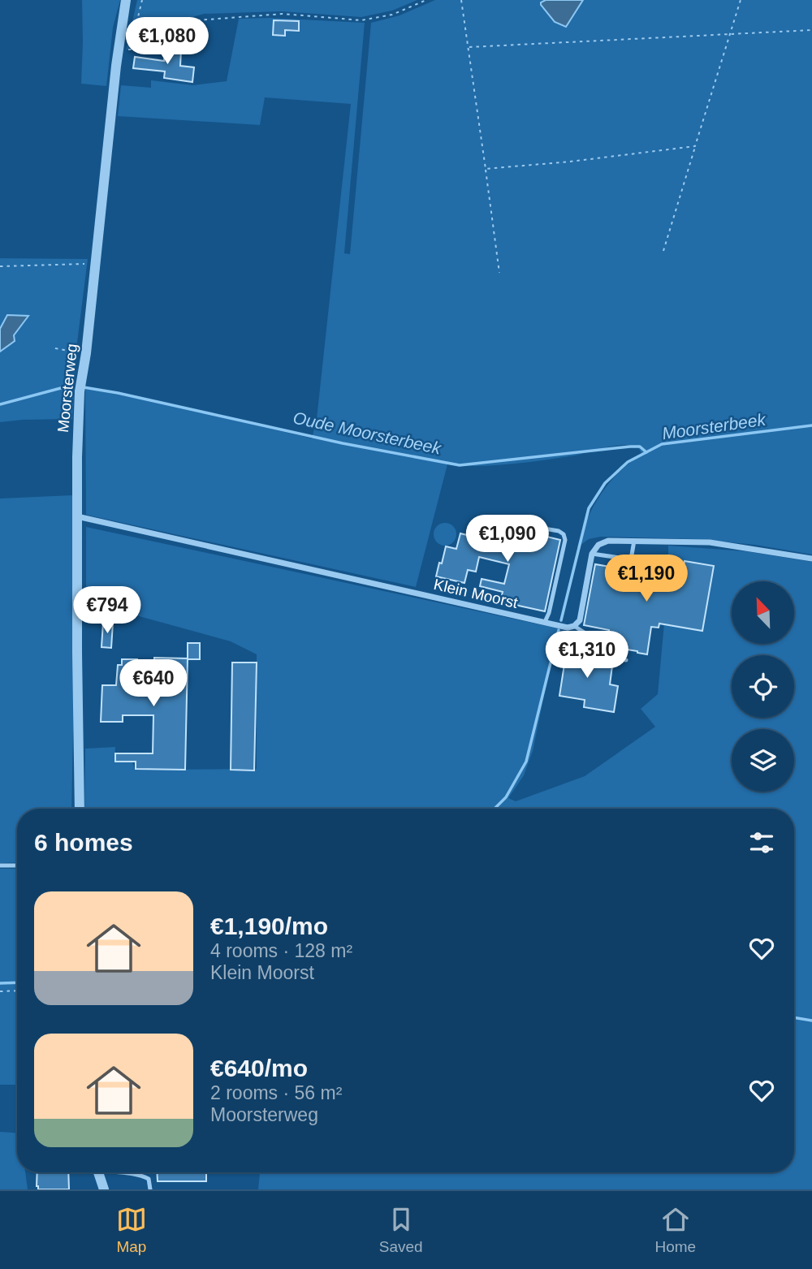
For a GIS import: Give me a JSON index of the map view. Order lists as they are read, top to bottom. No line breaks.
{"streets":{"street":["Moorsterweg","Klein Moorst"]},"crossings":[["Moorsterweg","Klein Moorst"]],"water":["Moorsterbeek","Oude Moorsterbeek"],"north":"top left","page":{"price":["€1,080","€1,090","€1,190","€794","€1,310","€640"],"heading":"6 homes","list":[{"name":"€1,190/mo","note":"4 rooms · 128 m² · Klein Moorst"},{"name":"€640/mo","note":"2 rooms · 56 m² · Moorsterweg"}],"tabs":["Map","Saved","Home"]}}
